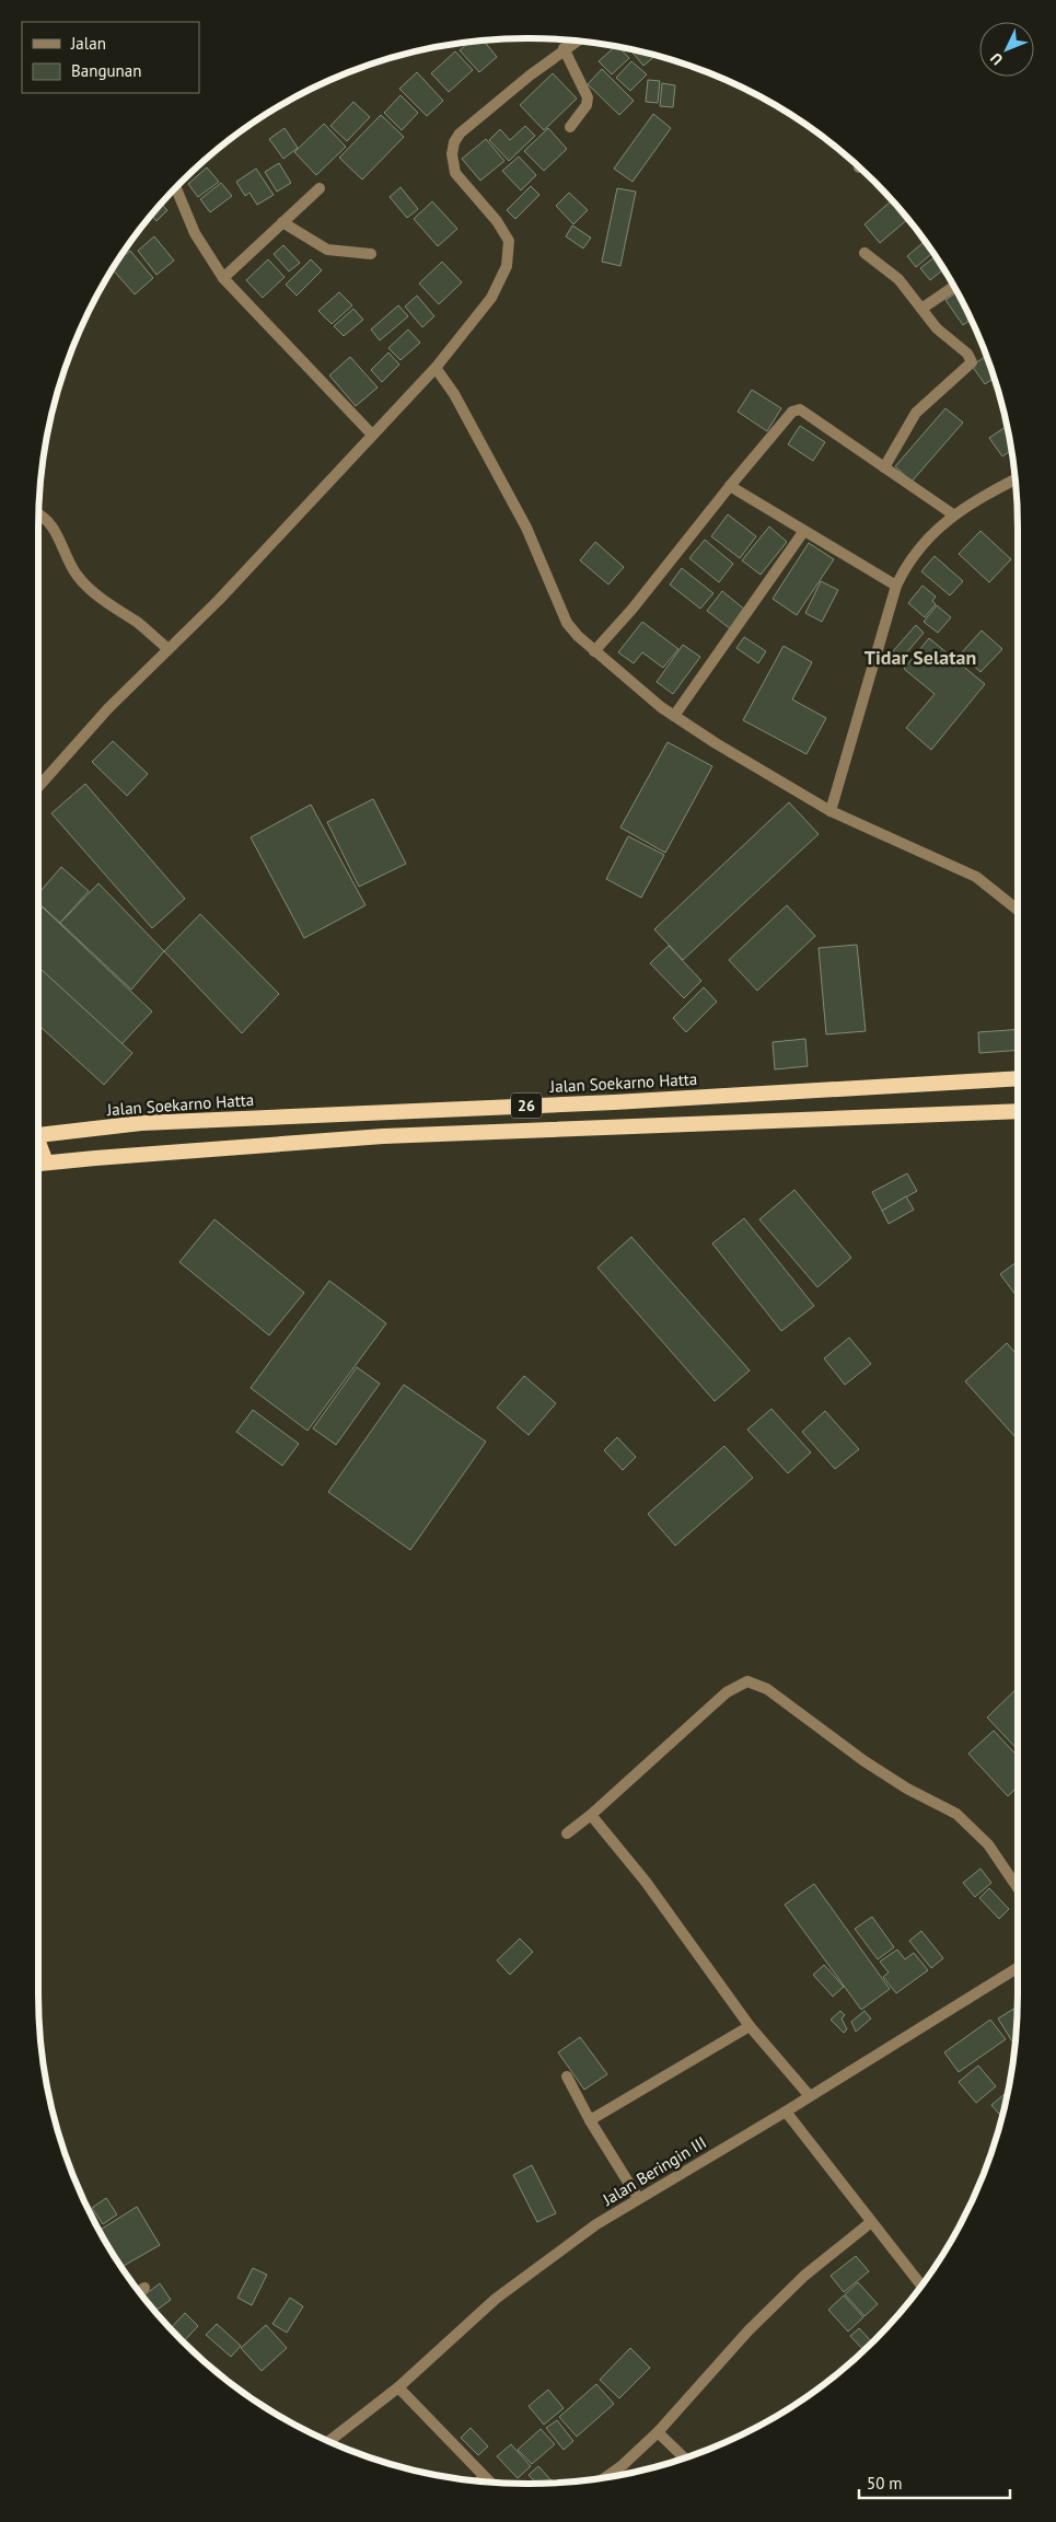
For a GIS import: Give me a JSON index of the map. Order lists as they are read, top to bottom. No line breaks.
{"streets":{"highway":["Jalan Soekarno Hatta","26"],"street":["Jalan Beringin III"]},"districts":["Tidar Selatan"],"legend":["Jalan","Bangunan"],"scale_bar":"50 m","north":"bottom left"}
